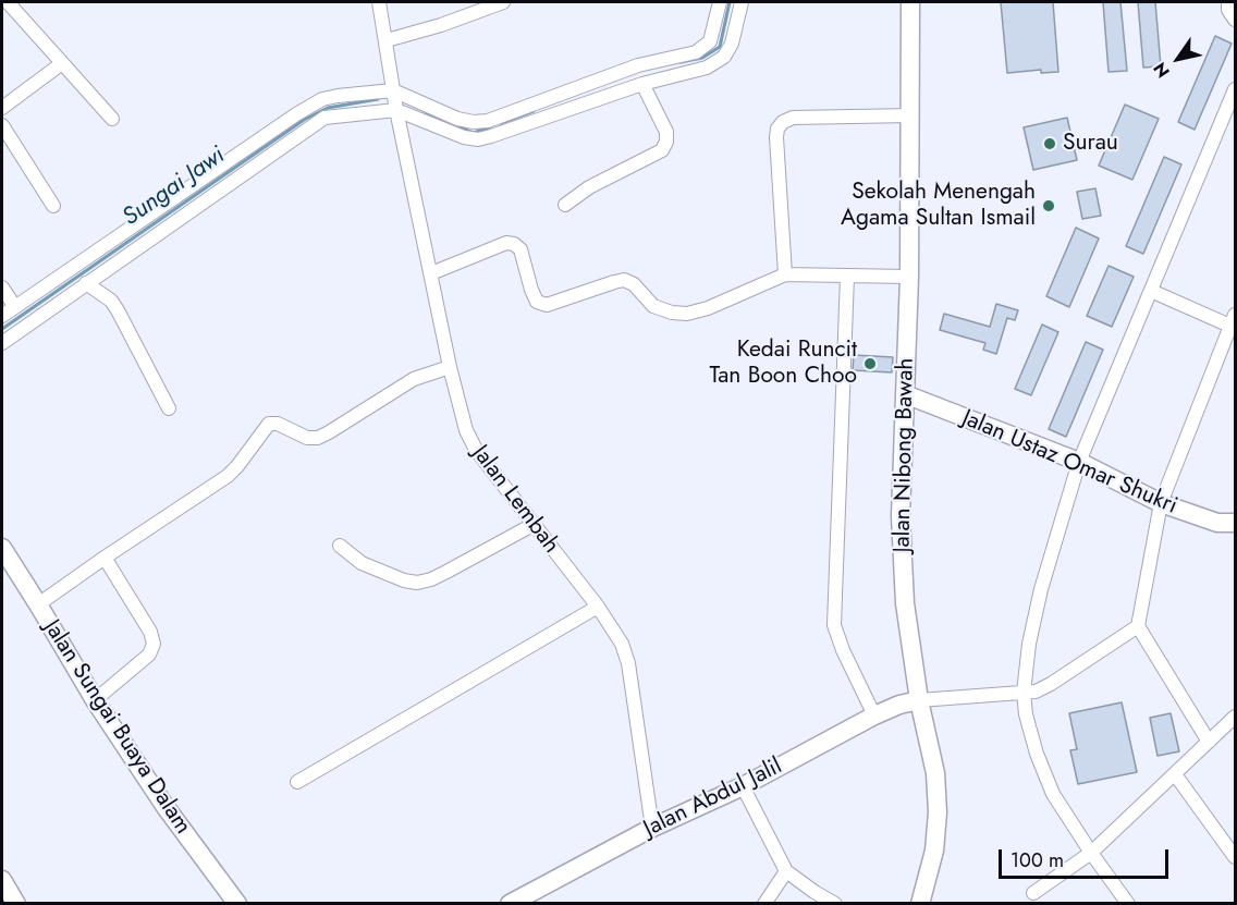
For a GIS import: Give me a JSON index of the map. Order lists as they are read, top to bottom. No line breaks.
{"streets":{"street":["Jalan Nibong Bawah","Jalan Ustaz Omar Shukri","Jalan Lembah","Jalan Sungai Buaya Dalam","Jalan Abdul Jalil"]},"crossings":[["Jalan Nibong Bawah","Jalan Ustaz Omar Shukri"],["Jalan Nibong Bawah","Jalan Abdul Jalil"],["Jalan Lembah","Jalan Abdul Jalil"]],"water":["Sungai Jawi"],"places":["Surau","Sekolah Menengah Agama Sultan Ismail","Kedai Runcit Tan Boon Choo"],"scale_bar":"100 m","north":"bottom left"}
